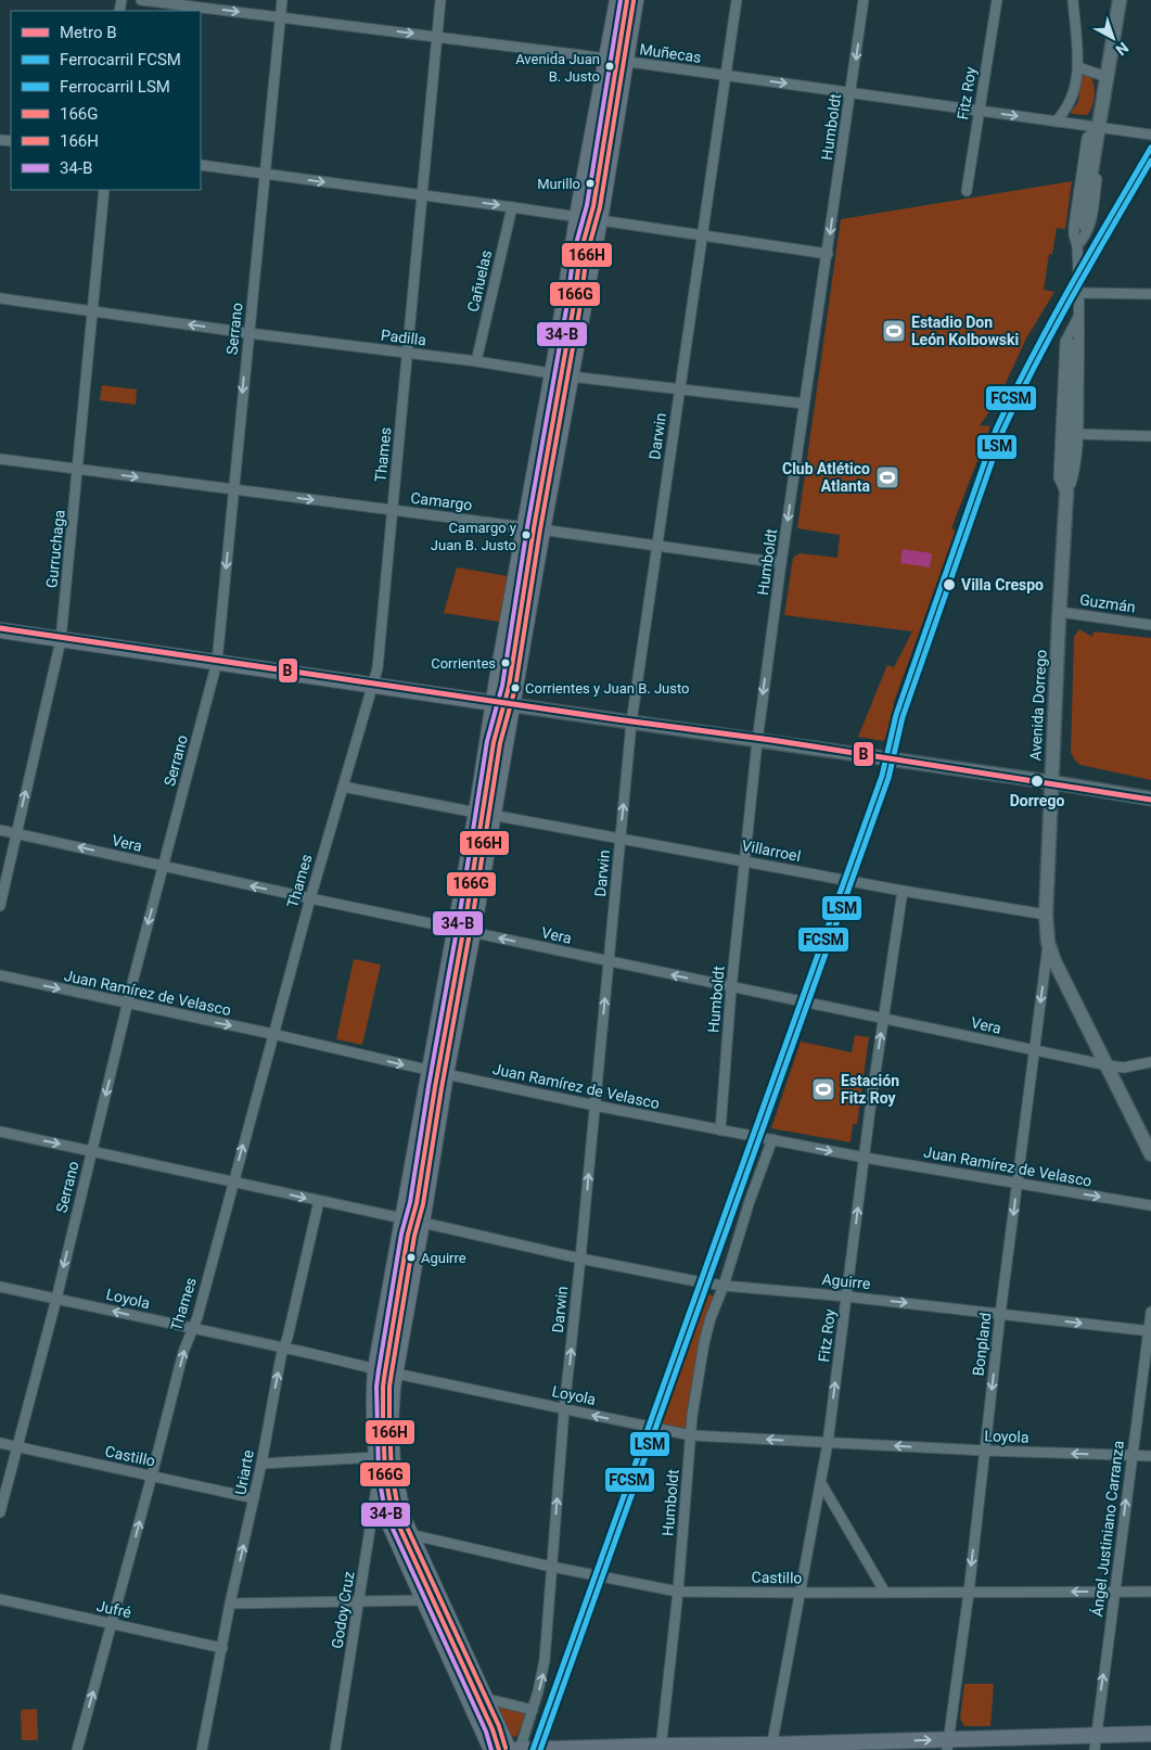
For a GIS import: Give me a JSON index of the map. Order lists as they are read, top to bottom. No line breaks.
{"streets":{"main road":["Avenida Dorrego"],"street":["Muñecas","Fitz Roy","Humboldt","Cañuelas","Serrano","Padilla","Darwin","Thames","Camargo","Gurruchaga","Guzmán","Vera","Villarroel","Juan Ramírez de Velasco","Aguirre","Loyola","Bonpland","Castillo","Uriarte","Ángel Justiniano Carranza","Jufré","Godoy Cruz"]},"crossings":[["Muñecas","Fitz Roy"],["Muñecas","Humboldt"],["Muñecas","Serrano"],["Muñecas","Darwin"],["Muñecas","Thames"],["Muñecas","Avenida Dorrego"],["Fitz Roy","Vera"],["Fitz Roy","Villarroel"],["Fitz Roy","Juan Ramírez de Velasco"],["Fitz Roy","Aguirre"],["Fitz Roy","Loyola"],["Fitz Roy","Castillo"],["Humboldt","Padilla"],["Humboldt","Camargo"],["Humboldt","Vera"],["Humboldt","Villarroel"],["Humboldt","Juan Ramírez de Velasco"],["Humboldt","Aguirre"],["Humboldt","Loyola"],["Humboldt","Castillo"],["Cañuelas","Padilla"],["Serrano","Padilla"],["Serrano","Camargo"],["Serrano","Vera"],["Serrano","Juan Ramírez de Velasco"],["Serrano","Aguirre"],["Serrano","Loyola"],["Serrano","Castillo"],["Padilla","Darwin"],["Padilla","Thames"],["Padilla","Gurruchaga"],["Darwin","Camargo"],["Darwin","Vera"],["Darwin","Villarroel"],["Darwin","Juan Ramírez de Velasco"],["Darwin","Aguirre"],["Darwin","Loyola"],["Darwin","Castillo"],["Thames","Camargo"],["Thames","Vera"],["Thames","Juan Ramírez de Velasco"],["Thames","Aguirre"],["Thames","Loyola"],["Thames","Castillo"],["Thames","Jufré"],["Camargo","Gurruchaga"],["Gurruchaga","Vera"],["Guzmán","Avenida Dorrego"],["Avenida Dorrego","Vera"],["Avenida Dorrego","Villarroel"],["Avenida Dorrego","Bonpland"],["Vera","Bonpland"],["Juan Ramírez de Velasco","Bonpland"],["Aguirre","Bonpland"],["Aguirre","Uriarte"],["Aguirre","Ángel Justiniano Carranza"],["Loyola","Bonpland"],["Loyola","Uriarte"],["Loyola","Ángel Justiniano Carranza"],["Bonpland","Castillo"],["Castillo","Uriarte"],["Castillo","Ángel Justiniano Carranza"],["Uriarte","Jufré"]],"one_way":["Muñecas","Fitz Roy","Serrano","Darwin","Camargo","Vera","Juan Ramírez de Velasco","Aguirre","Loyola","Bonpland","Uriarte","Ángel Justiniano Carranza"],"places":{"other":["Avenida Juan B. Justo","Murillo","Camargo y Juan B. Justo","Villa Crespo","Corrientes","Corrientes y Juan B. Justo","Dorrego","Aguirre"],"sports":["Estadio Don León Kolbowski","Club Atlético Atlanta","Estación Fitz Roy"]},"lines":["transit line 166G","transit line 34-B","transit line 166H","rail line FCSM","rail line LSM","metro line B"],"legend":["Metro B","Ferrocarril FCSM","Ferrocarril LSM","166G","166H","34-B"],"north":"bottom right"}
